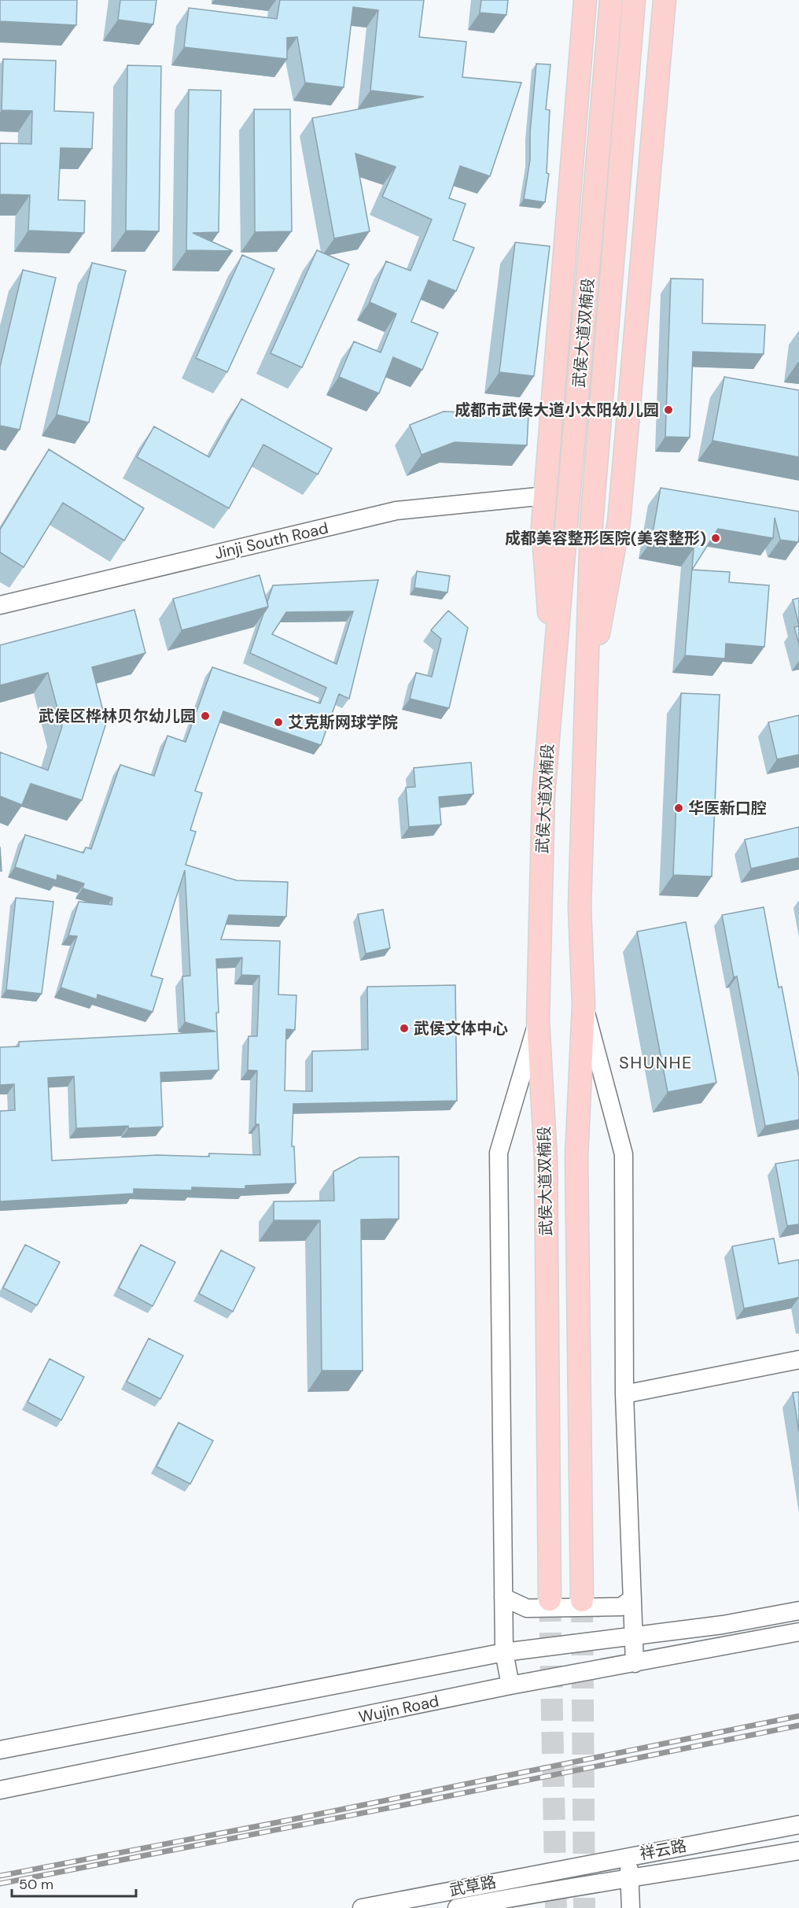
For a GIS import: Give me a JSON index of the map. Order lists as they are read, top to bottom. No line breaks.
{"streets":{"main road":["武侯大道双楠段"],"street":["Jinji South Road","Wujin Road","祥云路","武草路"]},"crossings":[["祥云路","武草路"]],"districts":["SHUNHE"],"places":["成都市武侯大道小太阳幼儿园","成都美容整形医院(美容整形)","武侯区桦林贝尔幼儿园","艾克斯网球学院","华医新口腔","武侯文体中心"],"scale_bar":"50 m"}
